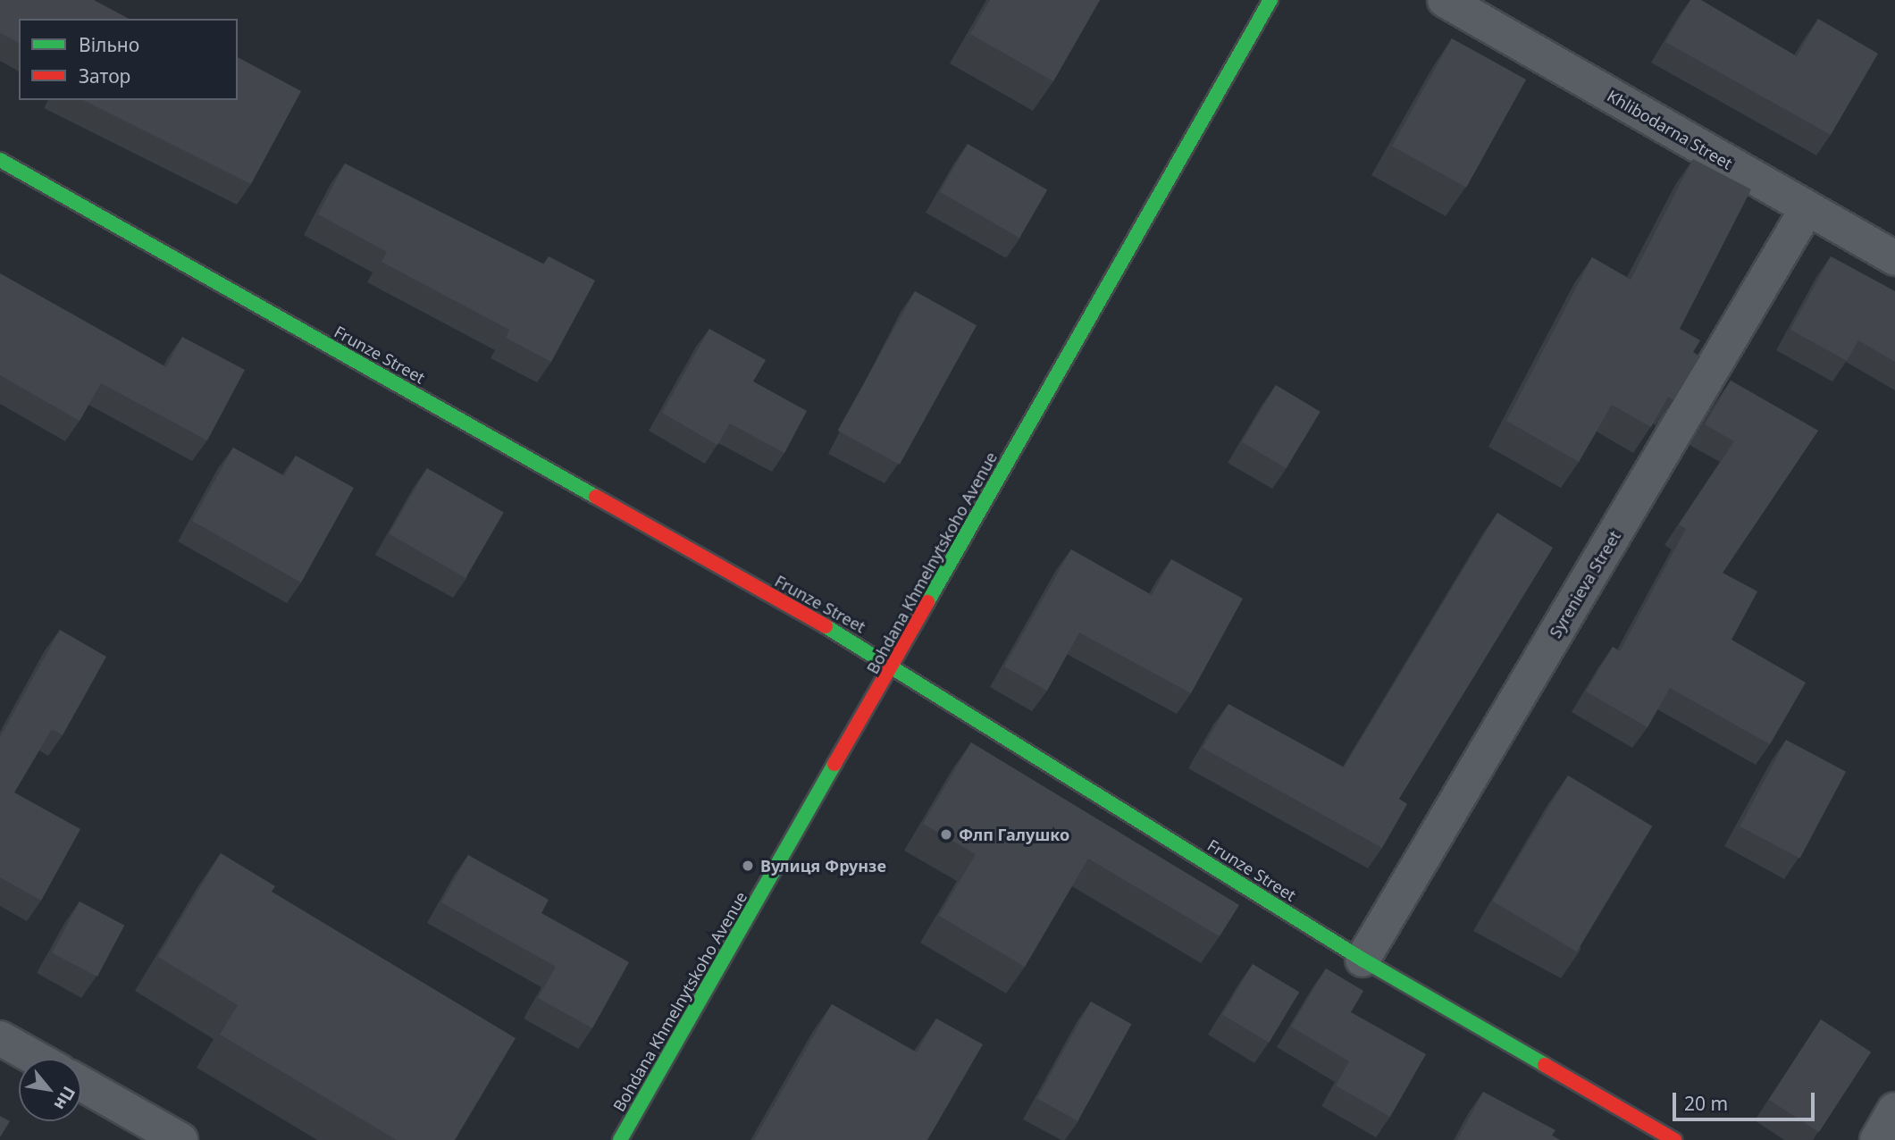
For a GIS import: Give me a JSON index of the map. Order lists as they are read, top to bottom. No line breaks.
{"streets":{"street":["Khlibodarna Street","Frunze Street","Bohdana Khmelnytskoho Avenue","Syrenieva Street"]},"crossings":[["Khlibodarna Street","Syrenieva Street"],["Frunze Street","Bohdana Khmelnytskoho Avenue"],["Frunze Street","Syrenieva Street"]],"places":["Флп Галушко","Вулиця Фрунзе"],"legend":["Вільно","Затор"],"scale_bar":"20 m","north":"bottom right"}
